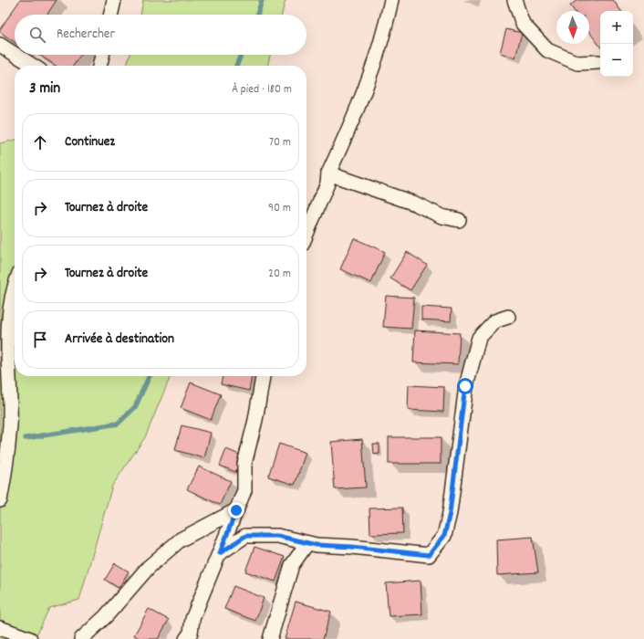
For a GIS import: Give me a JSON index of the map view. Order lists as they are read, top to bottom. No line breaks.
{"north":"bottom","page":{"map_buttons":["+","−"],"search":"Rechercher","heading":["3 min","À pied · 180 m"],"list":[["Continuez","70 m"],["Tournez à droite","90 m"],["Tournez à droite","20 m"],"Arrivée à destination"]}}
